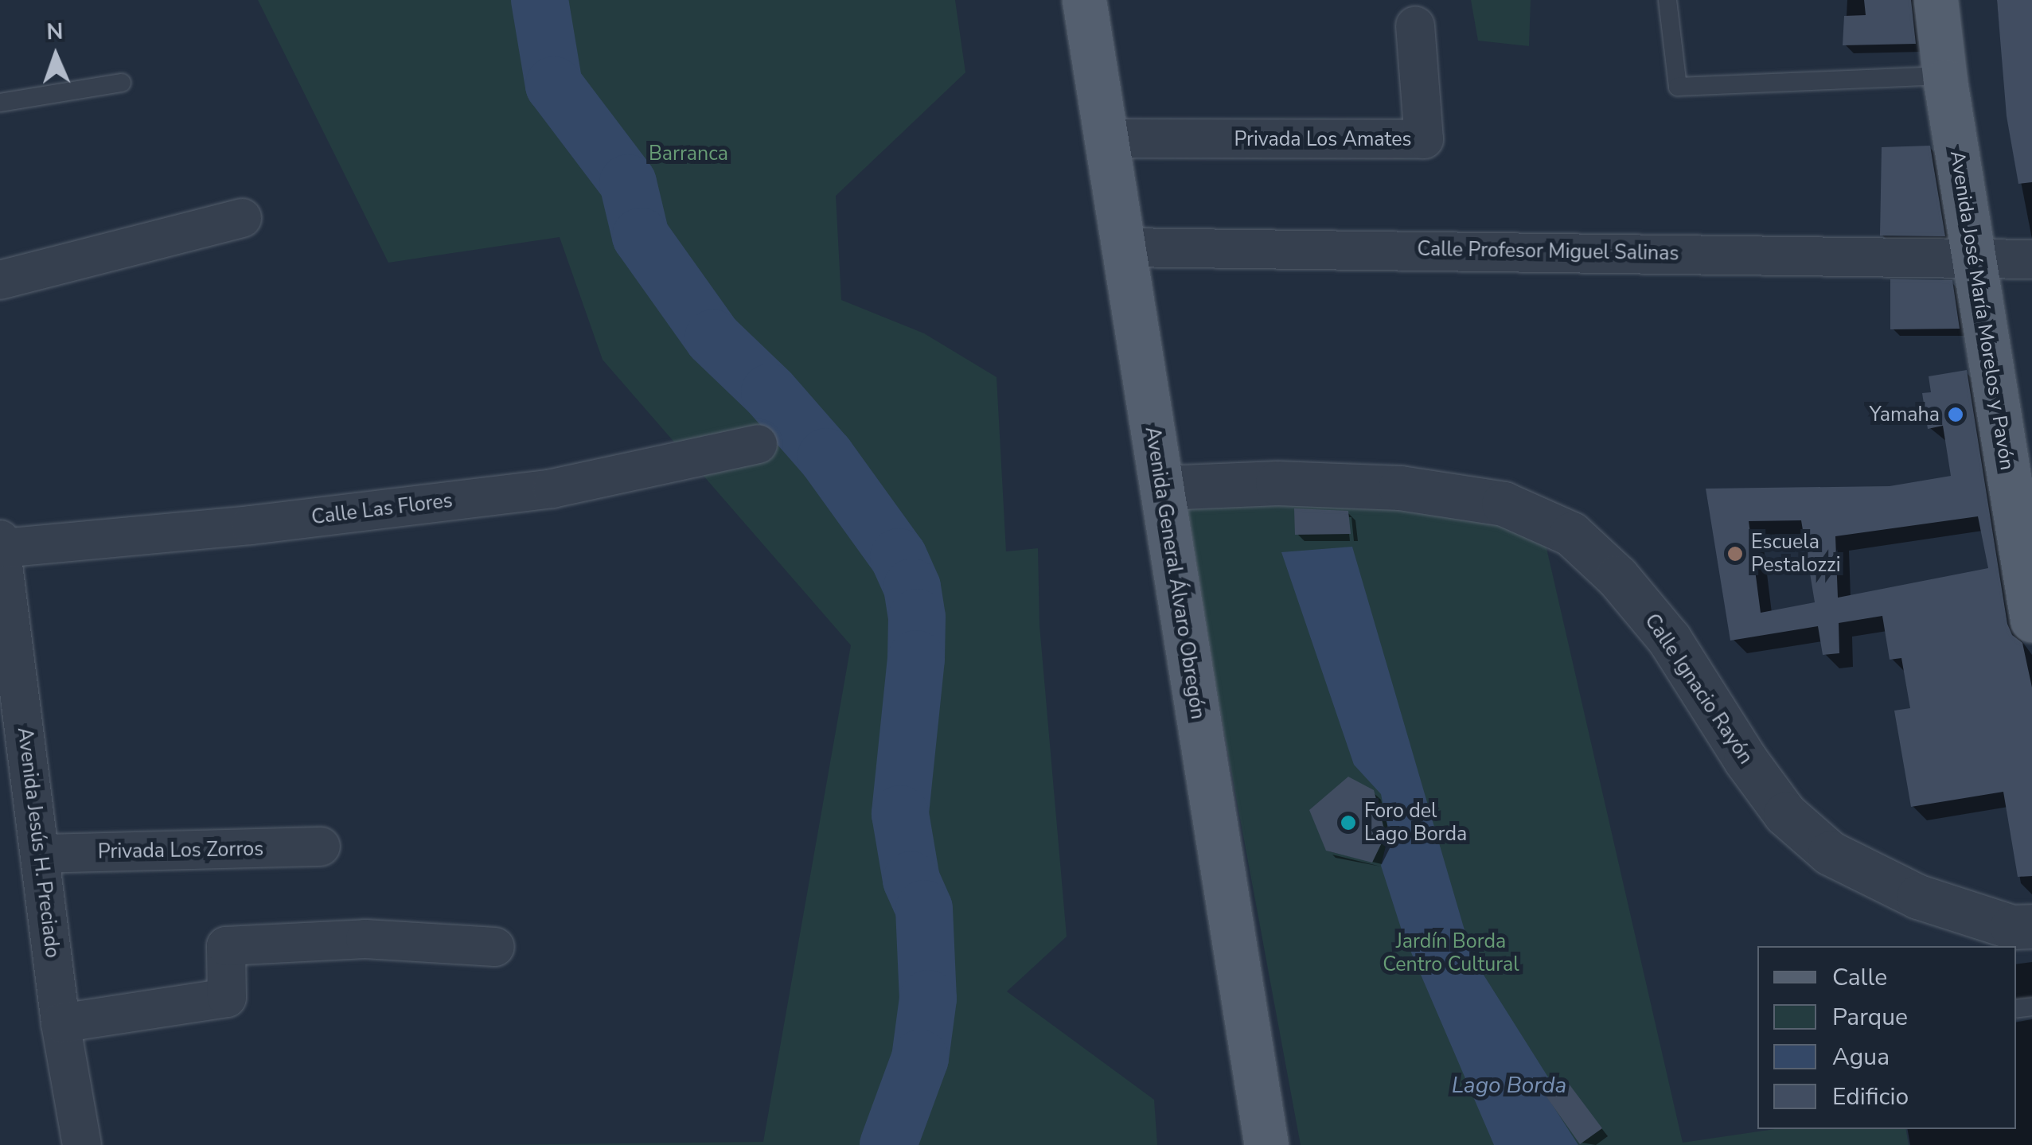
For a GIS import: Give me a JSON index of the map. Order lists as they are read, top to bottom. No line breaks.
{"streets":{"main road":["Avenida José María Morelos y Pavón","Avenida General Álvaro Obregón"],"street":["Privada Los Amates","Calle Profesor Miguel Salinas","Calle Las Flores","Calle Ignacio Rayón","Avenida Jesús H. Preciado","Privada Los Zorros"]},"crossings":[["Privada Los Amates","Avenida General Álvaro Obregón"],["Calle Profesor Miguel Salinas","Avenida José María Morelos y Pavón"],["Calle Profesor Miguel Salinas","Avenida General Álvaro Obregón"],["Calle Las Flores","Avenida Jesús H. Preciado"],["Avenida General Álvaro Obregón","Calle Ignacio Rayón"],["Avenida Jesús H. Preciado","Privada Los Zorros"]],"water":["Lago Borda"],"parks":["Barranca","Jardín Borda Centro Cultural"],"places":["Yamaha","Escuela Pestalozzi","Foro del Lago Borda"],"legend":["Calle","Parque","Agua","Edificio"],"north":"top"}
